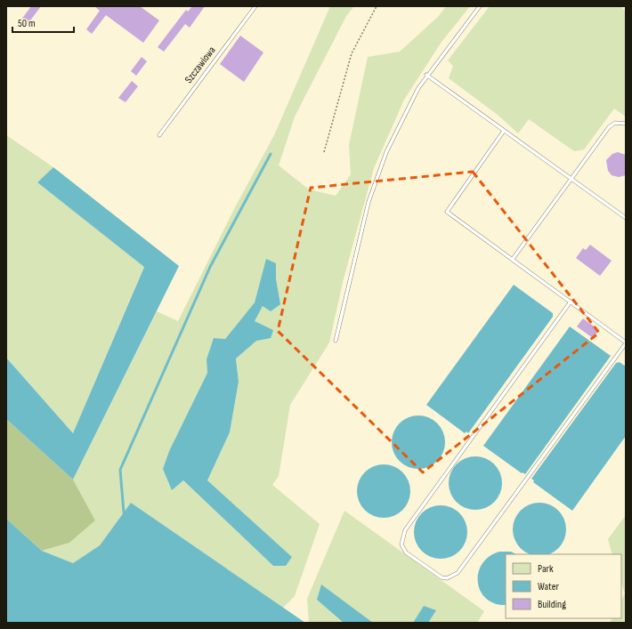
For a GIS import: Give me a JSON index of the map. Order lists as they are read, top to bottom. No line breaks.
{"streets":{"lane":["Szczawiowa"]},"legend":["Park","Water","Building"],"scale_bar":"50 m"}
